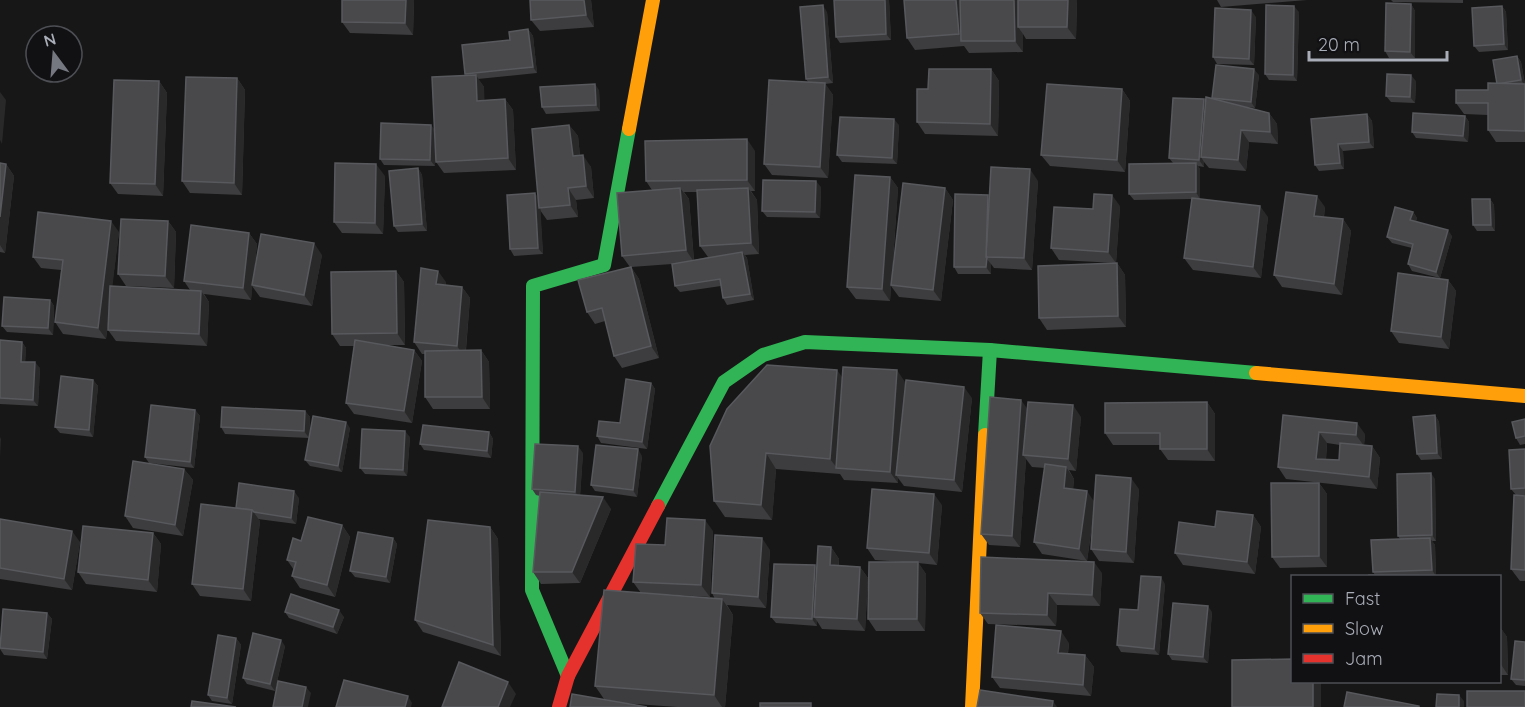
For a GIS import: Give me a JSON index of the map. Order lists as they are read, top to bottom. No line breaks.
{"legend":["Fast","Slow","Jam"],"scale_bar":"20 m","north":"top"}
